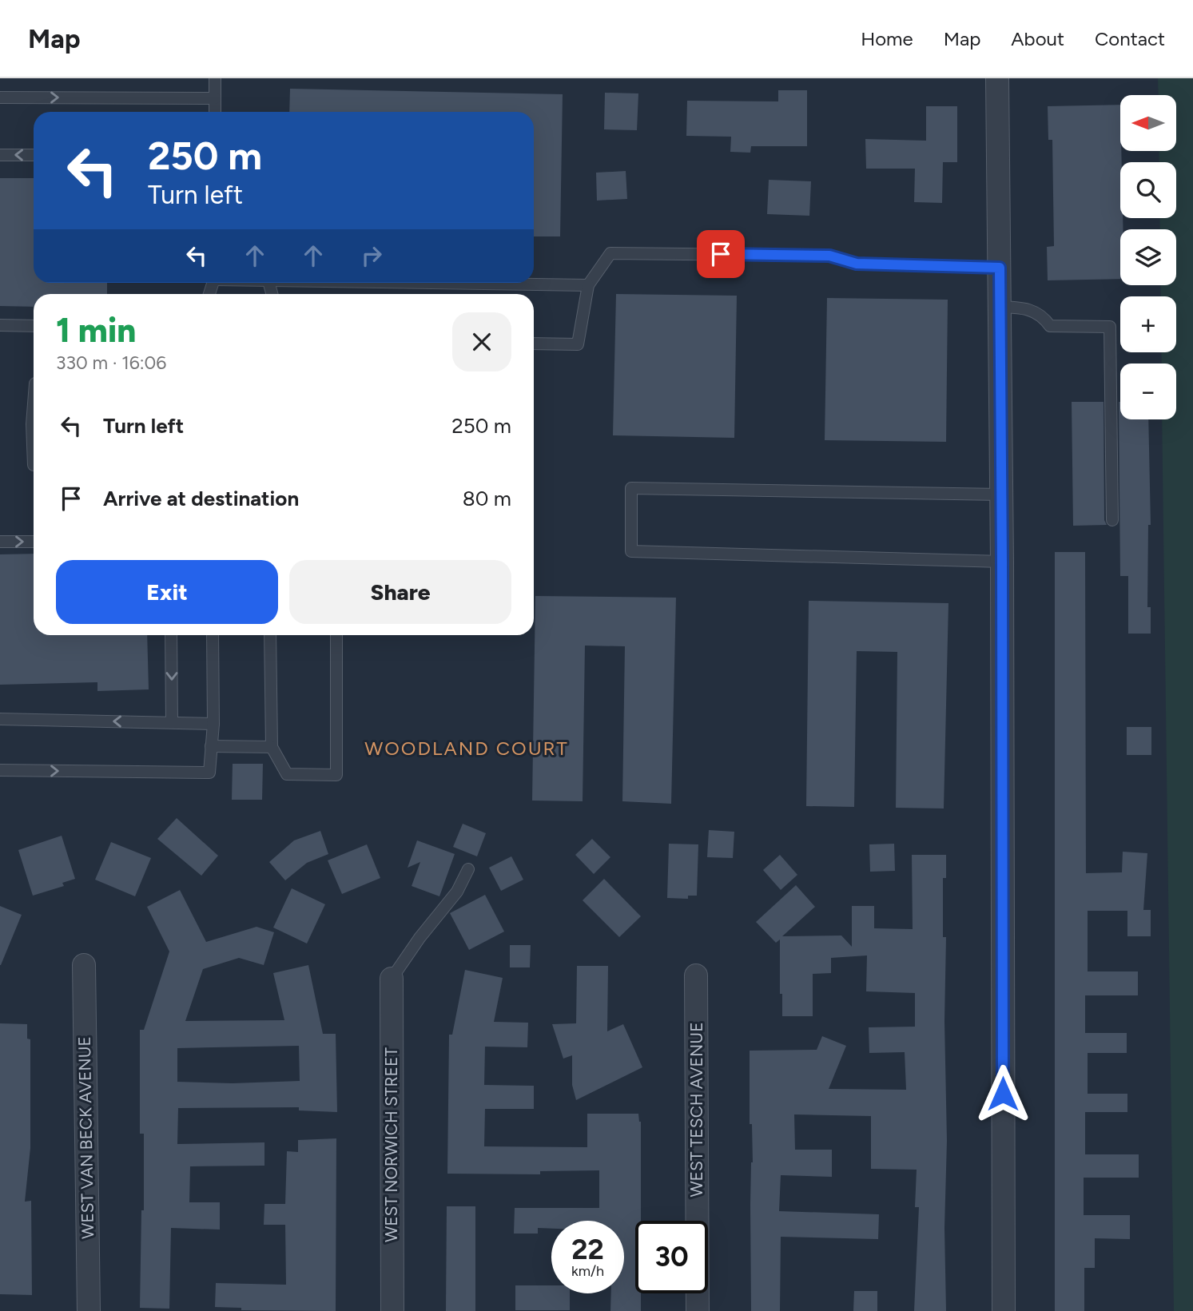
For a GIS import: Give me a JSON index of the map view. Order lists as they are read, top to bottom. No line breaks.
{"streets":{"street":["WEST TESCH AVENUE","WEST VAN BECK AVENUE","WEST NORWICH STREET"]},"districts":["WOODLAND COURT"],"north":"left","page":{"header":"Map","nav":["Home","Map","About","Contact"],"map_buttons":["+","−"],"turn":["250 m","Turn left"],"heading":["1 min","330 m · 16:06"],"list":[{"name":"Turn left","value":"250 m"},{"name":"Arrive at destination","value":"80 m"}],"buttons":["Exit","Share"],"speed":"22 km/h","limit":"30"}}
